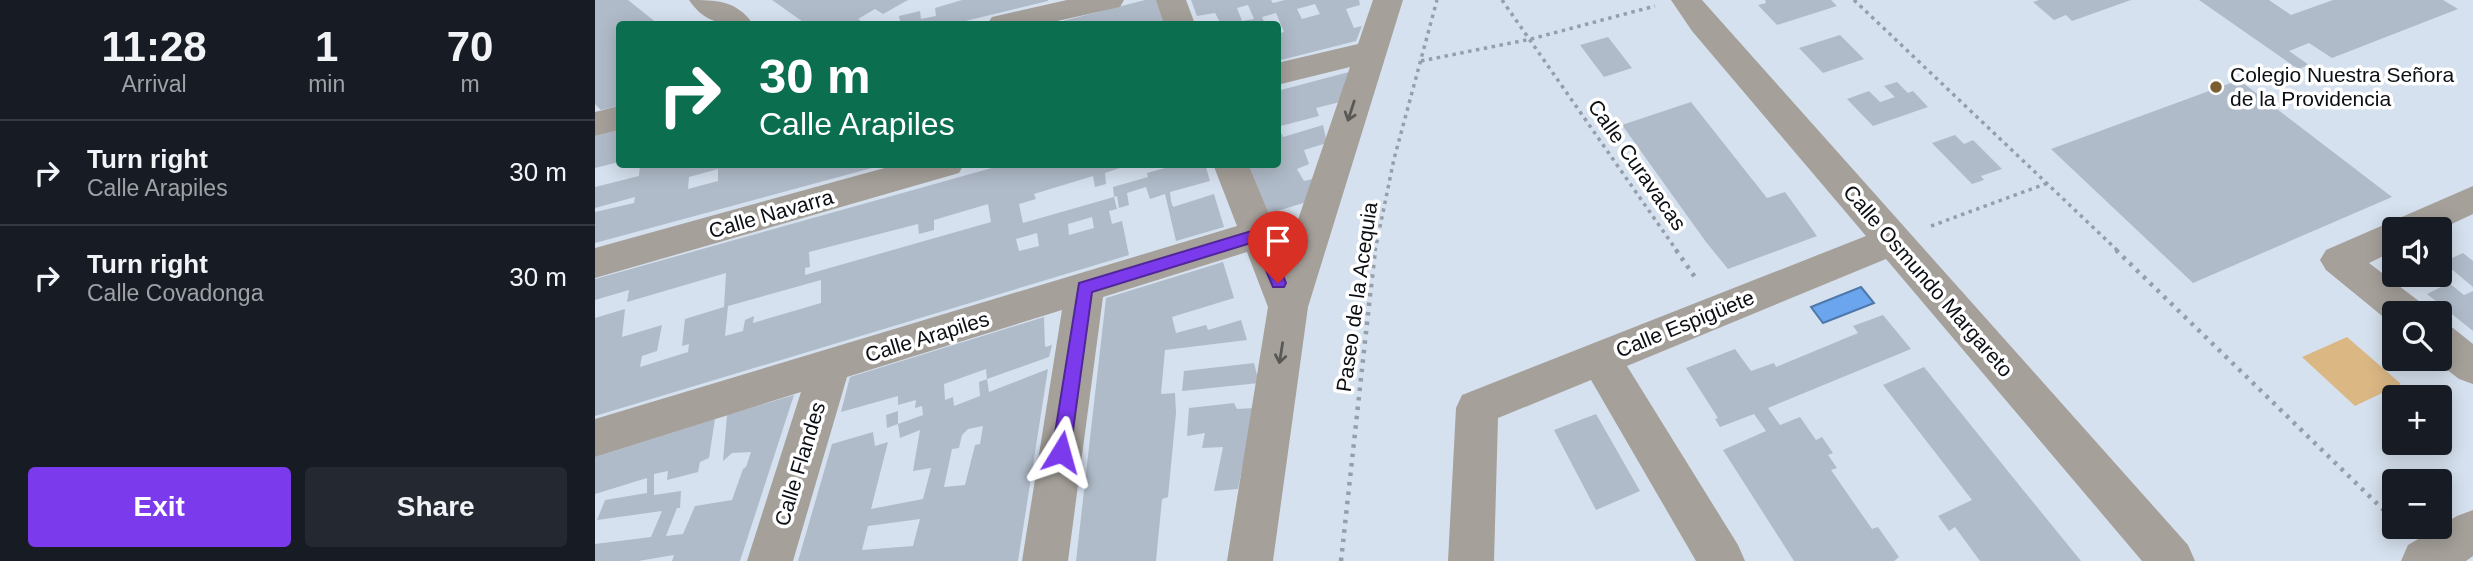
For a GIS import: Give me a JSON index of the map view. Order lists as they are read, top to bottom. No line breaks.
{"streets":{"street":["Calle Navarra","Calle Osmundo Margareto","Calle Espigüete","Calle Arapiles","Calle Flandes"],"path":["Calle Curavacas","Paseo de la Acequia"]},"crossings":[["Calle Curavacas","Calle Espigüete"],["Calle Osmundo Margareto","Calle Espigüete"],["Calle Arapiles","Calle Flandes"]],"places":["Colegio Nuestra Señora de la Providencia"],"page":{"eta":["11:28","Arrival","1","min","70","m"],"turn":["30 m","Calle Arapiles"],"list":[{"name":"Turn right","note":"Calle Arapiles","value":"30 m"},{"name":"Turn right","note":"Calle Covadonga","value":"30 m"}],"map_buttons":["+","−"],"buttons":["Exit","Share"]}}
